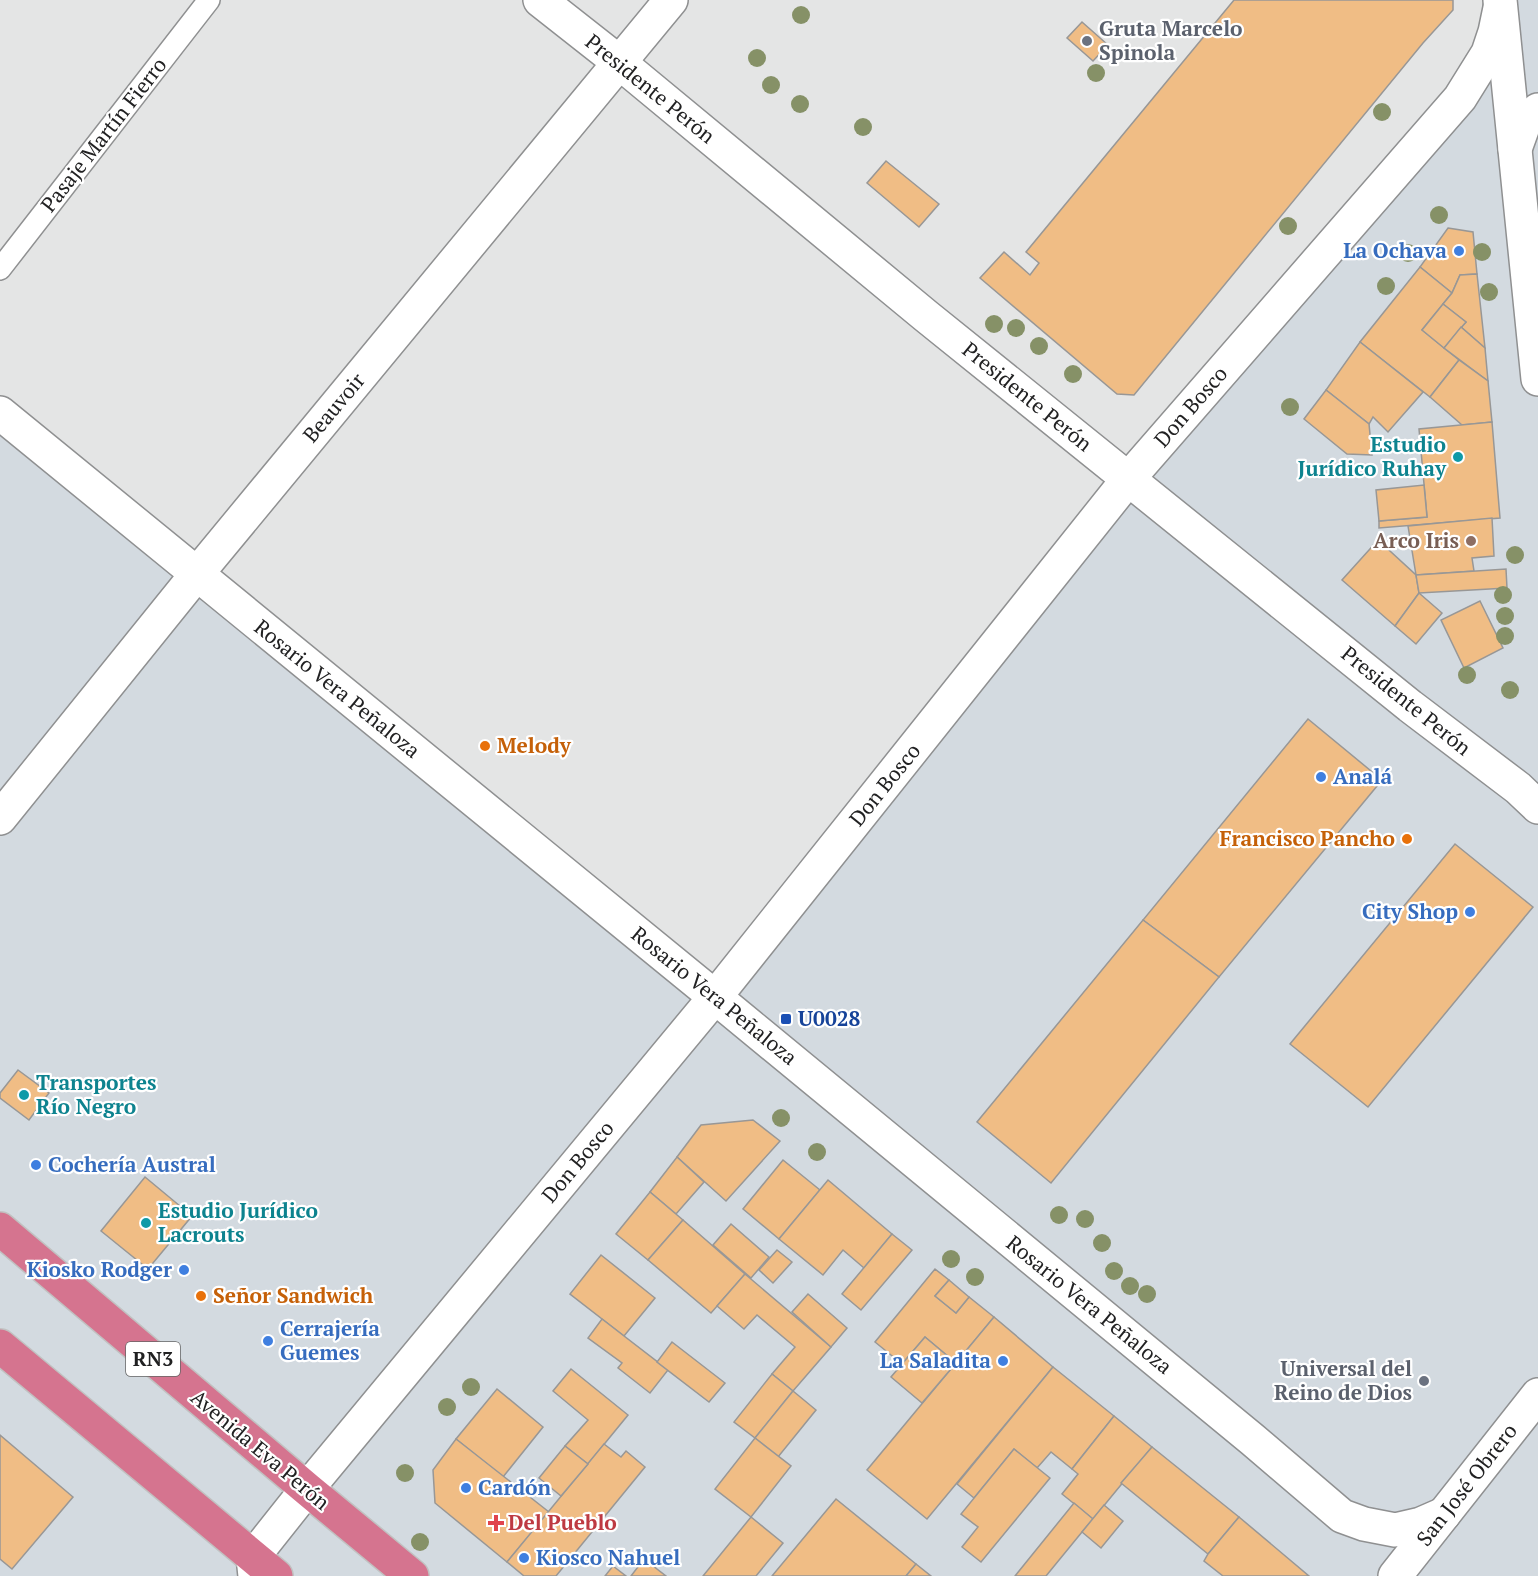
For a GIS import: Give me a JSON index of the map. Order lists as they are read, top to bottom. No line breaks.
{"streets":{"highway":["RN3","Avenida Eva Perón"],"street":["Presidente Perón","Don Bosco","Beauvoir","Rosario Vera Peñaloza","San José Obrero"],"lane":["Pasaje Martín Fierro"]},"crossings":[["Presidente Perón","Don Bosco"],["Presidente Perón","Beauvoir"],["Don Bosco","Rosario Vera Peñaloza"],["Don Bosco","Avenida Eva Perón"],["Beauvoir","Rosario Vera Peñaloza"],["Rosario Vera Peñaloza","San José Obrero"]],"places":{"other":["Gruta Marcelo Spinola","La Ochava","Estudio Jurídico Ruhay","Arco Iris","Melody","Analá","Francisco Pancho","City Shop","Transportes Río Negro","Cochería Austral","Estudio Jurídico Lacrouts","Kiosko Rodger","Señor Sandwich","Cerrajería Guemes","La Saladita","Universal del Reino de Dios","Cardón","Kiosco Nahuel"],"transit":["U0028"],"health":["Del Pueblo"]}}
